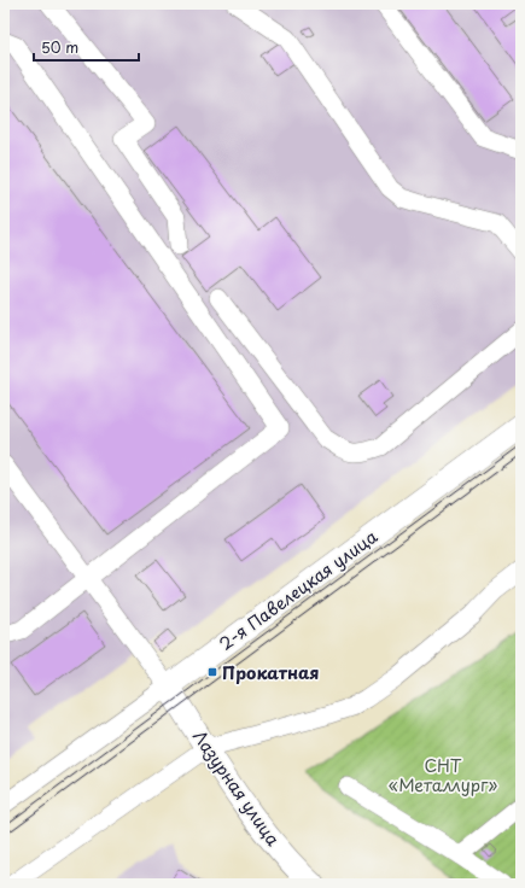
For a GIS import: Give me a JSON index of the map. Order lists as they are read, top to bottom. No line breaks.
{"streets":{"main road":["2-я Павелецкая улица","Лазурная улица"]},"crossings":[["2-я Павелецкая улица","Лазурная улица"]],"parks":["СНТ «Металлург»"],"places":{"transit":["Прокатная"]},"scale_bar":"50 m"}
